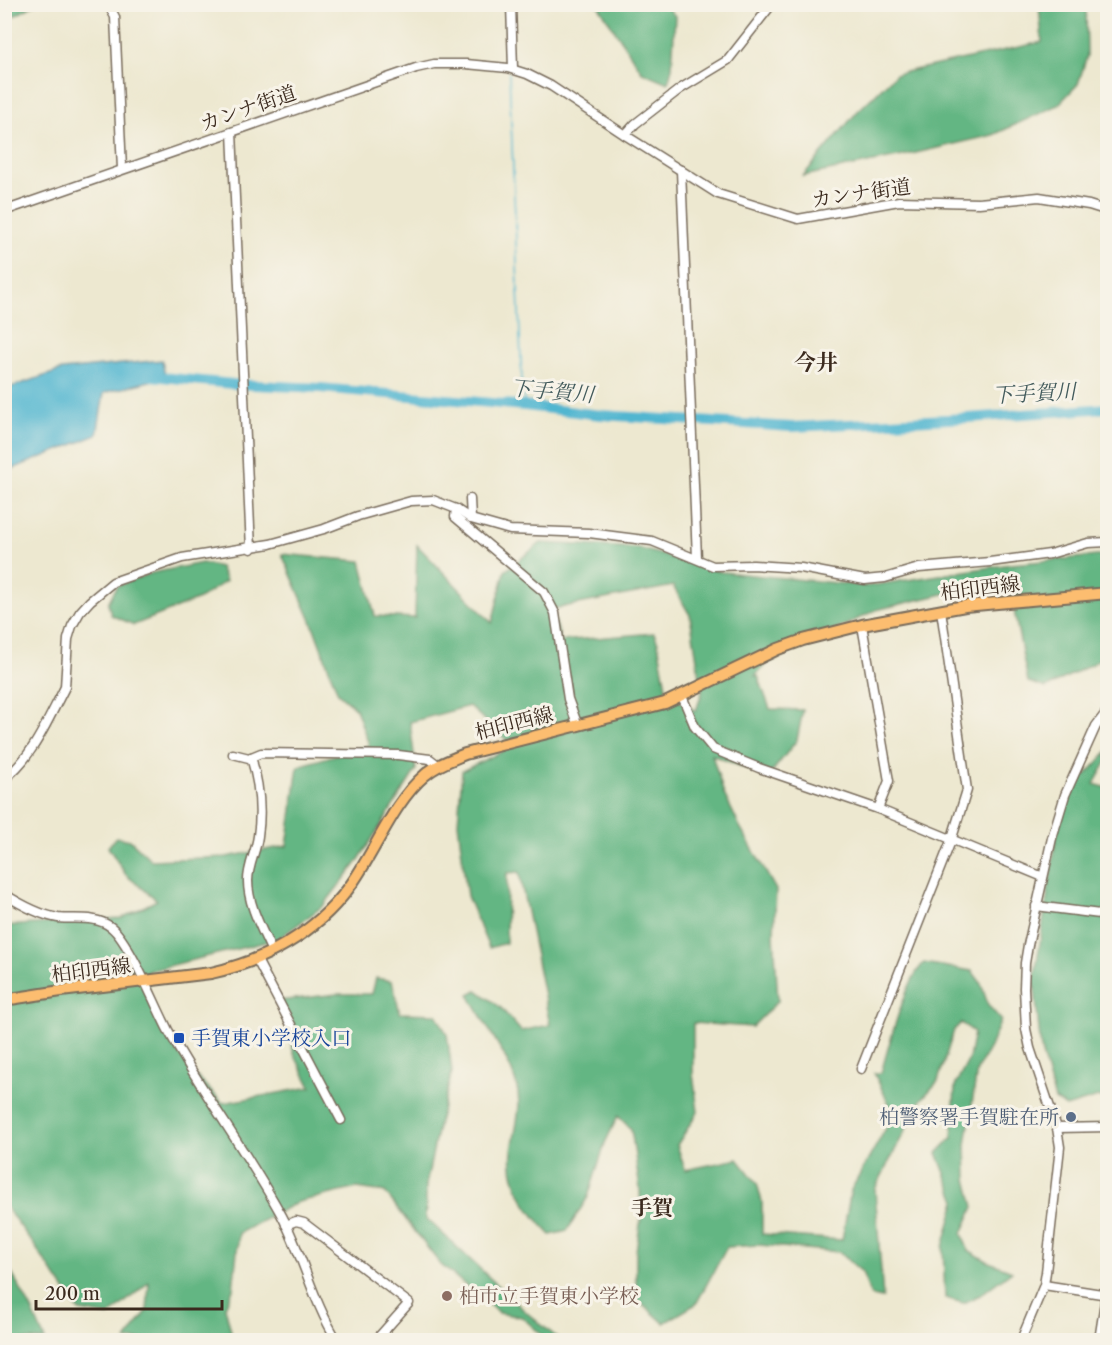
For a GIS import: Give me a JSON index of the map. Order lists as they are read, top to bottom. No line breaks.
{"streets":{"main road":["柏印西線"],"street":["カンナ街道"]},"districts":["今井","手賀"],"water":["下手賀川"],"places":{"transit":["手賀東小学校入口"],"other":["柏警察署手賀駐在所","柏市立手賀東小学校"]},"scale_bar":"200 m"}
